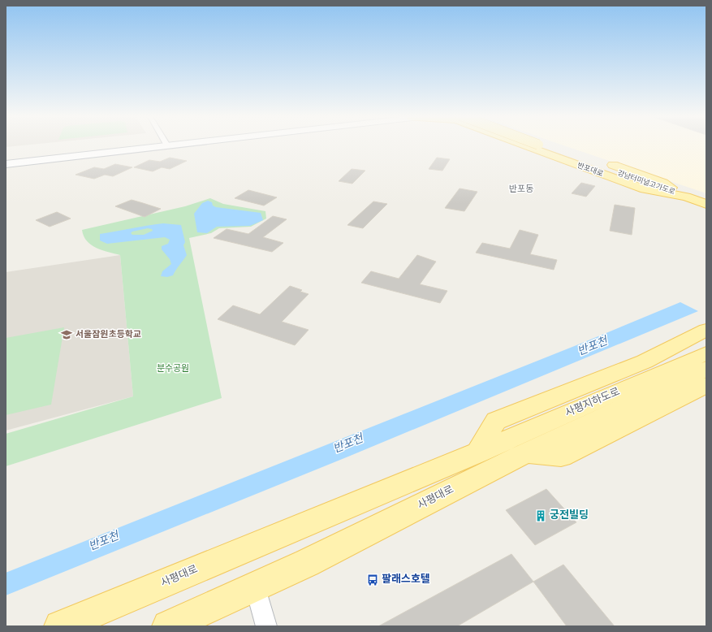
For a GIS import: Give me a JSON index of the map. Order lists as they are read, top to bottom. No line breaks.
{"streets":{"main road":["반포대로","강남터미널고가도로","사평지하도로","사평대로"]},"crossings":[["반포대로","강남터미널고가도로"],["사평지하도로","사평대로"]],"districts":["반포동"],"water":["반포천"],"parks":["분수공원"],"places":{"school or university":["서울잠원초등학교"],"building":["궁전빌딩"],"bus stop":["팔래스호텔"]}}
